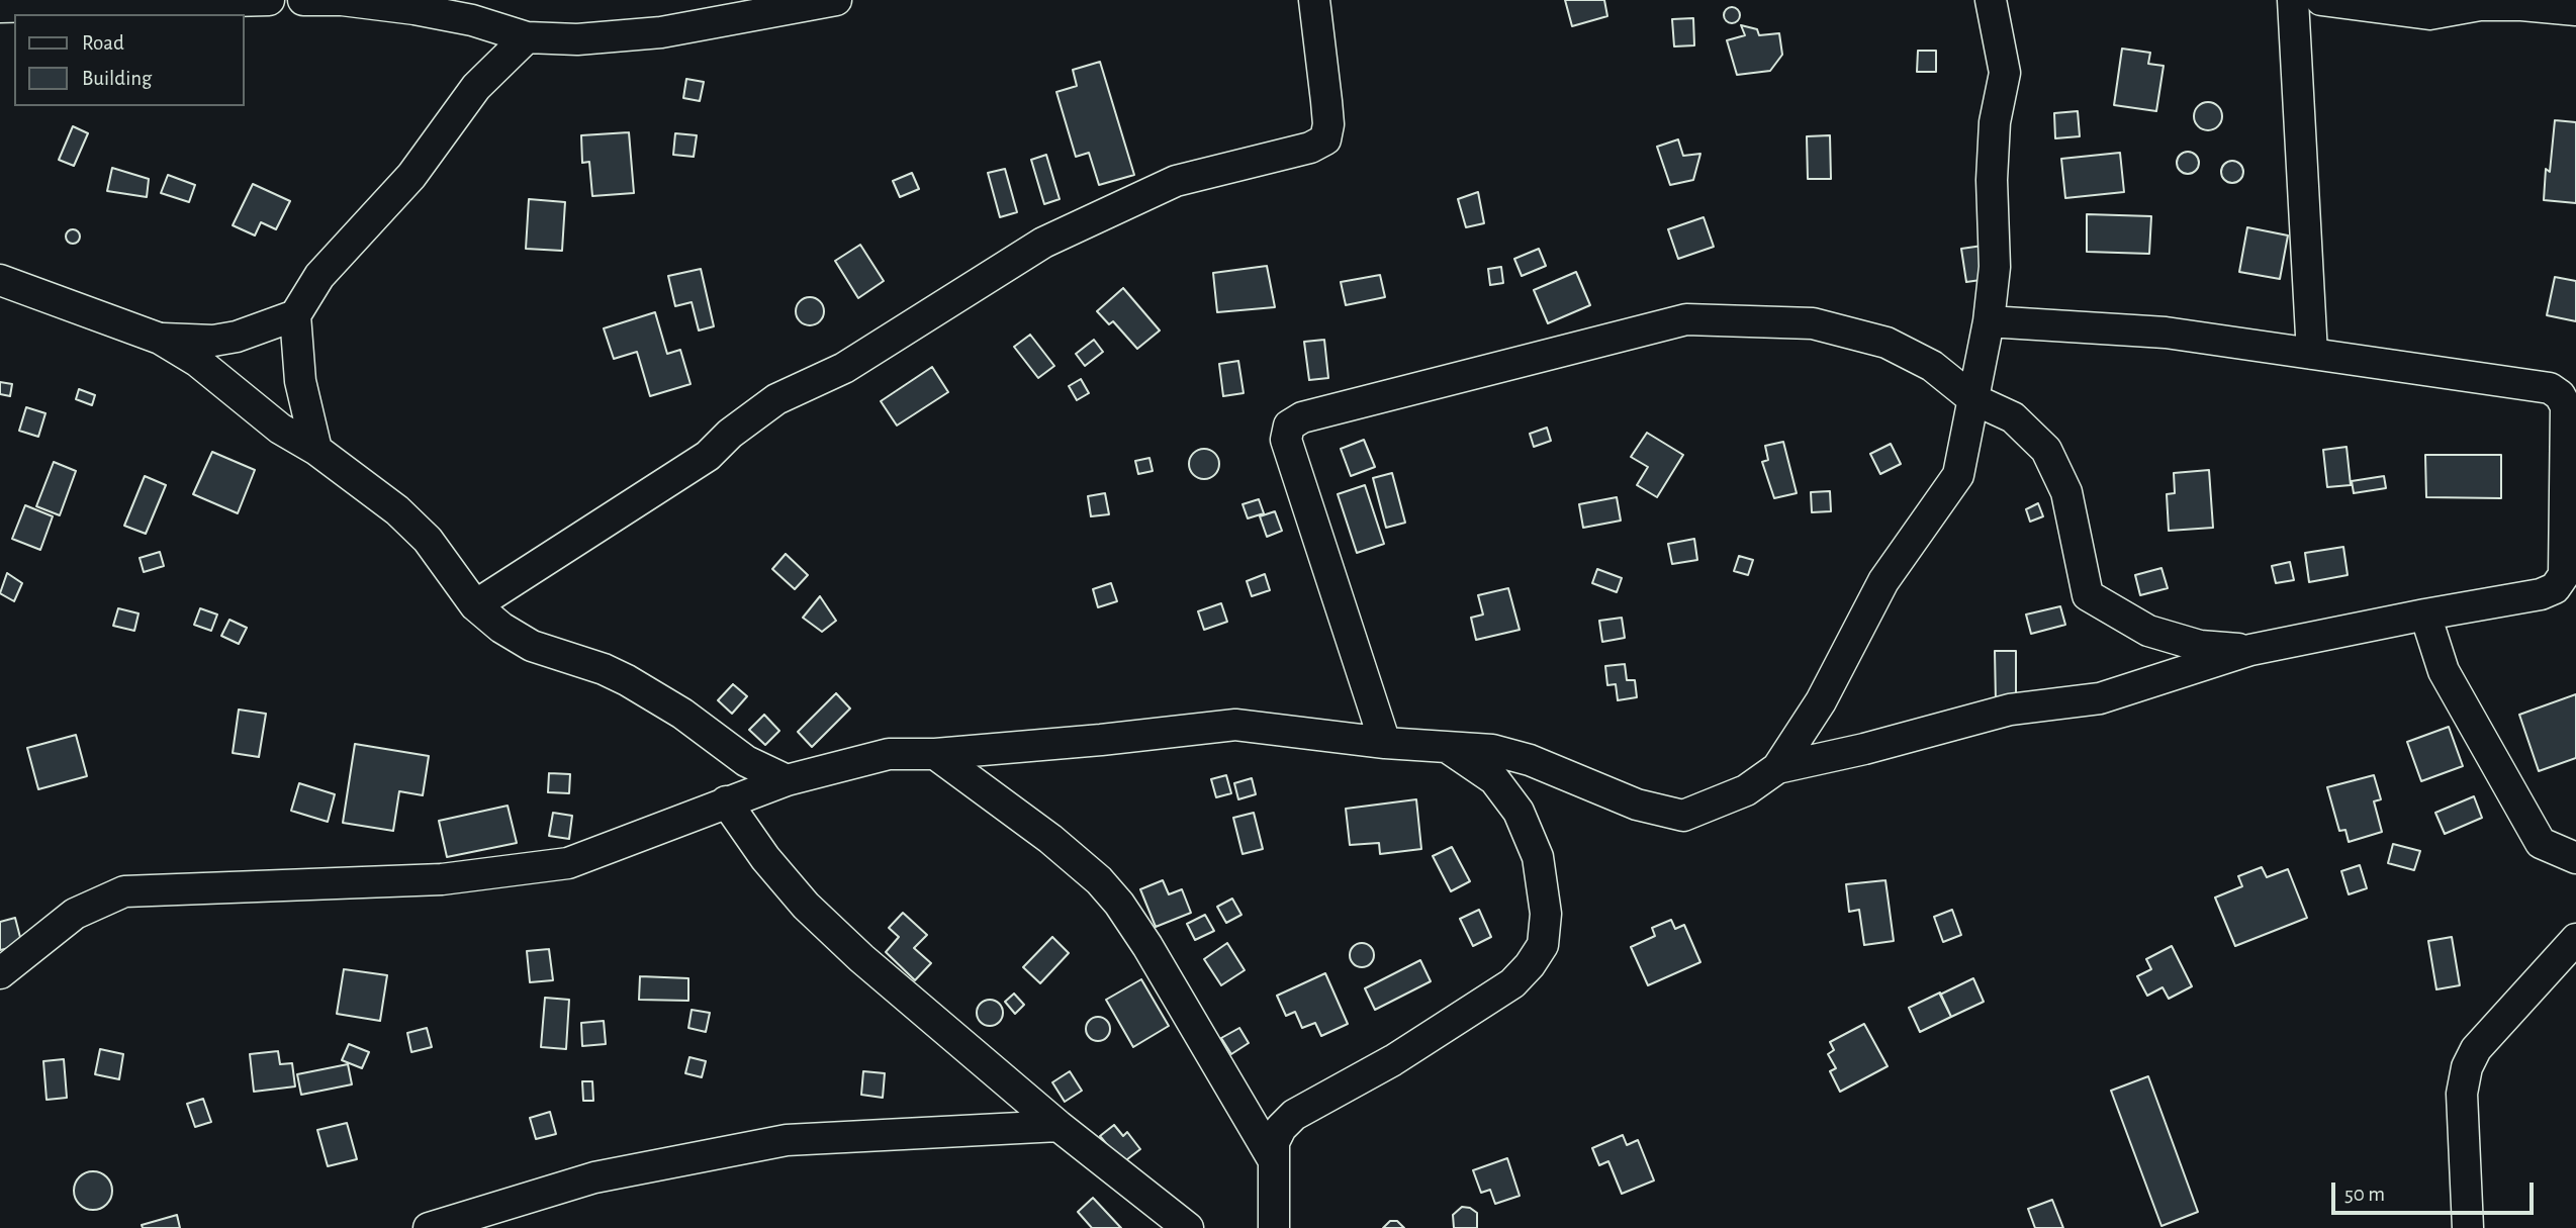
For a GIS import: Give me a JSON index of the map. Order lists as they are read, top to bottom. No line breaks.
{"legend":["Road","Building"],"scale_bar":"50 m"}
